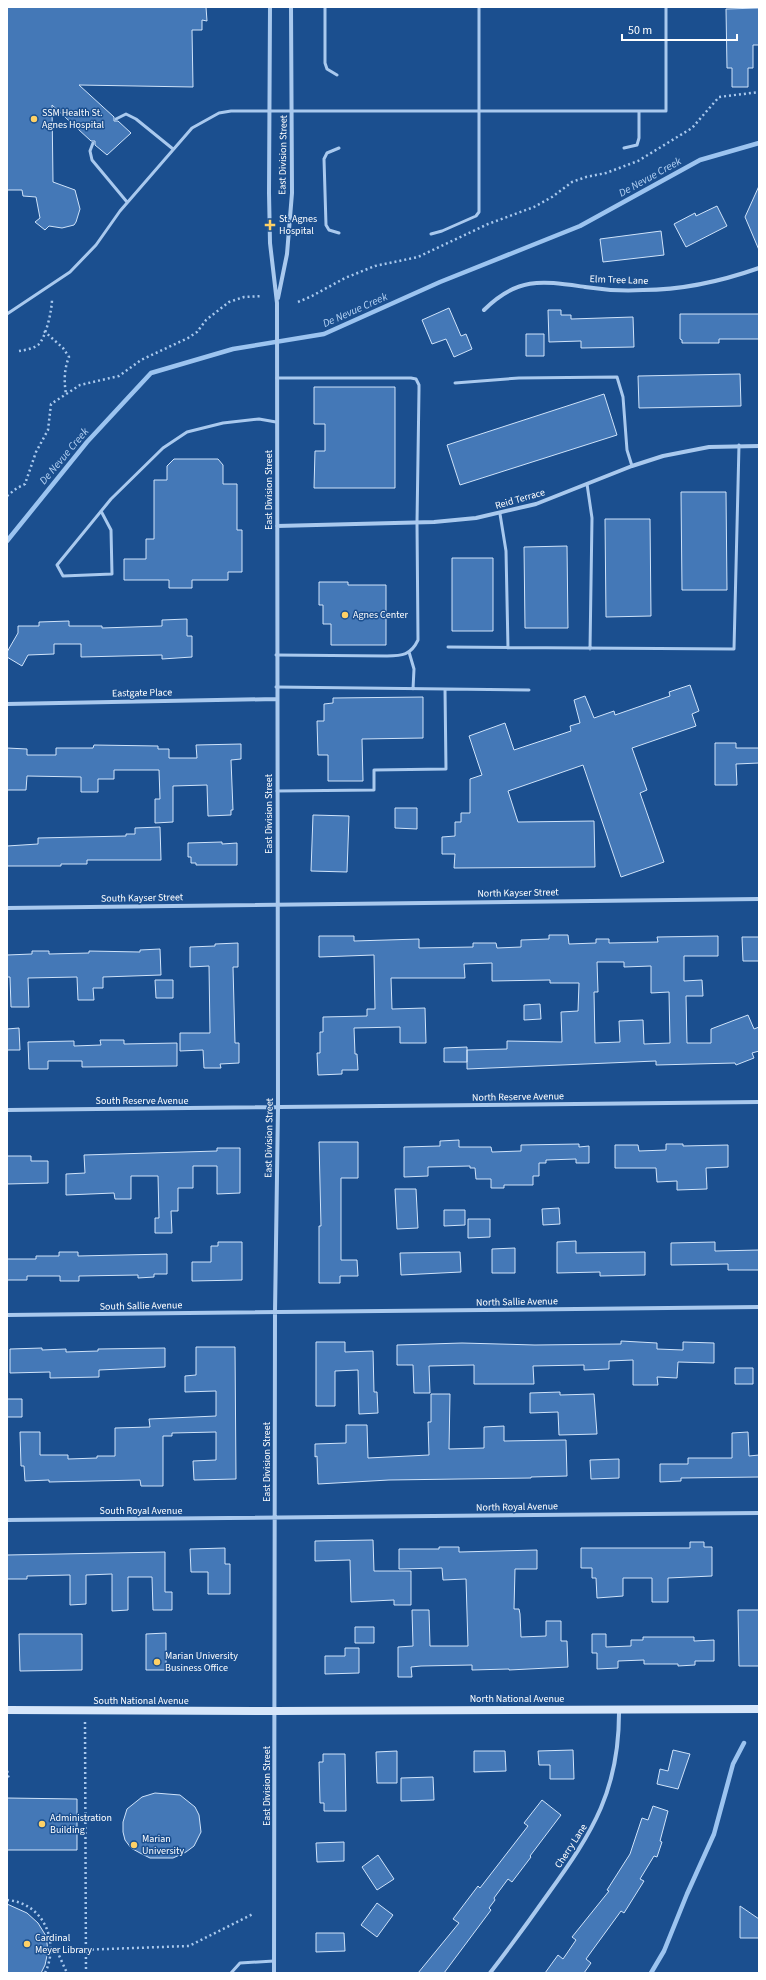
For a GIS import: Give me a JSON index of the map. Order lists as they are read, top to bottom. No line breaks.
{"streets":{"street":["East Division Street","Elm Tree Lane","Reid Terrace","Eastgate Place","North Kayser Street","South Kayser Street","North Reserve Avenue","South Reserve Avenue","North Sallie Avenue","South Sallie Avenue","North Royal Avenue","South Royal Avenue","North National Avenue","South National Avenue","Cherry Lane"]},"crossings":[["East Division Street","Reid Terrace"],["East Division Street","Eastgate Place"],["East Division Street","North Kayser Street"],["East Division Street","South Kayser Street"],["East Division Street","North Reserve Avenue"],["East Division Street","South Reserve Avenue"],["East Division Street","North Sallie Avenue"],["East Division Street","South Sallie Avenue"],["East Division Street","North Royal Avenue"],["East Division Street","South Royal Avenue"],["East Division Street","North National Avenue"],["East Division Street","South National Avenue"],["North Kayser Street","South Kayser Street"],["North Reserve Avenue","South Reserve Avenue"],["North Sallie Avenue","South Sallie Avenue"],["North Royal Avenue","South Royal Avenue"],["North National Avenue","South National Avenue"],["North National Avenue","Cherry Lane"]],"water":["De Nevue Creek"],"places":{"other":["SSM Health St. Agnes Hospital","Agnes Center","Marian University Business Office","Administration Building","Marian University","Cardinal Meyer Library"],"health":["St. Agnes Hospital"]},"scale_bar":"50 m"}
